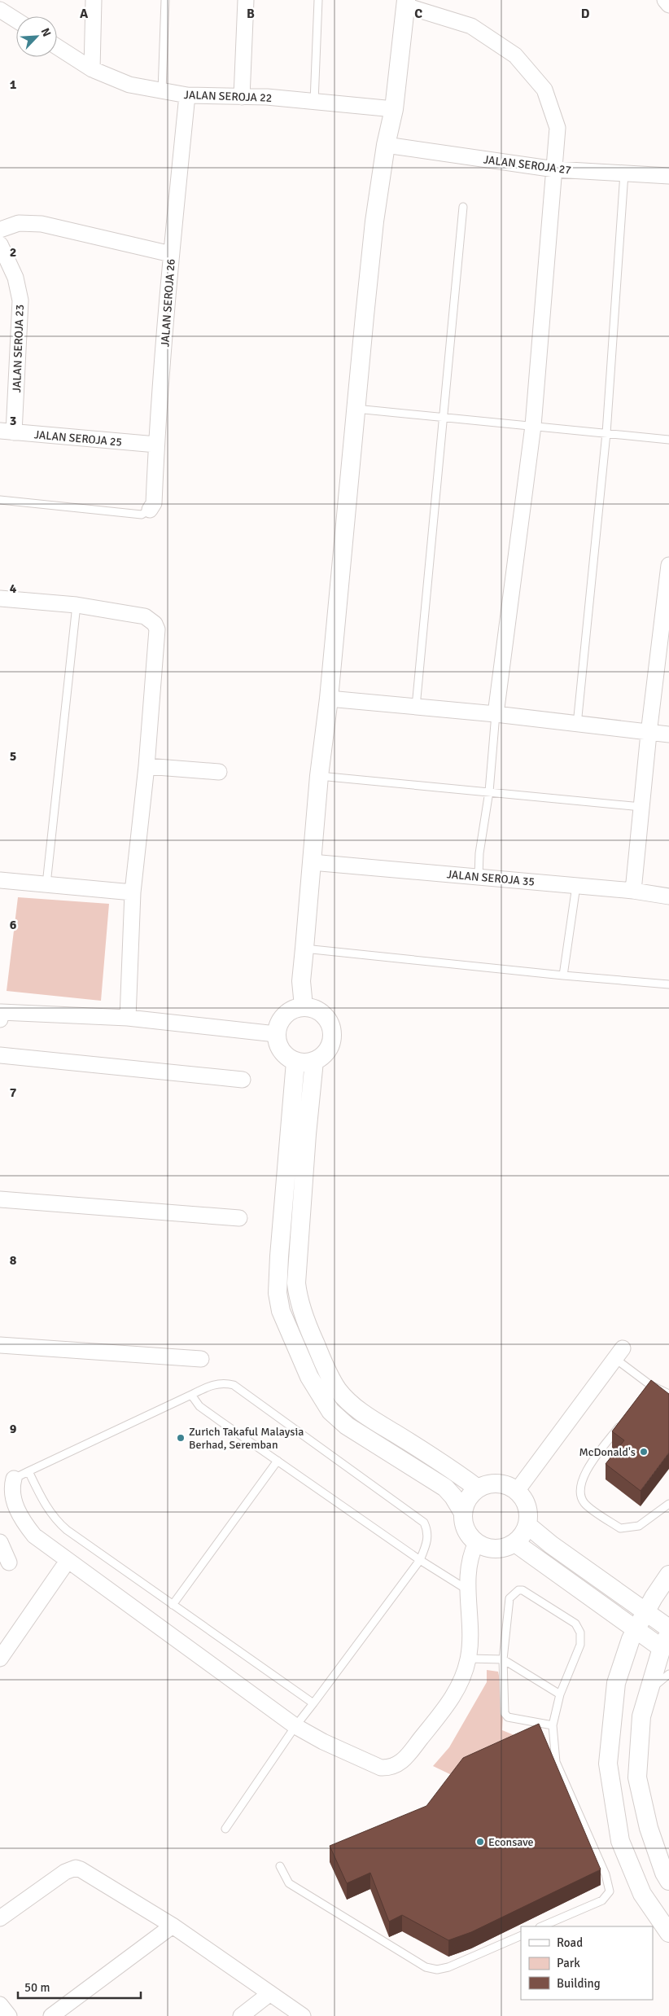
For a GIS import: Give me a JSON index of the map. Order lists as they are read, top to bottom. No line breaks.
{"streets":{"street":["JALAN SEROJA 22","JALAN SEROJA 27","JALAN SEROJA 26","JALAN SEROJA 23","JALAN SEROJA 25","JALAN SEROJA 35"]},"crossings":[["JALAN SEROJA 22","JALAN SEROJA 26"],["JALAN SEROJA 26","JALAN SEROJA 25"],["JALAN SEROJA 23","JALAN SEROJA 25"]],"places":["Zurich Takaful Malaysia Berhad, Seremban","McDonald's","Econsave"],"legend":["Road","Park","Building"],"scale_bar":"50 m","north":"top right","grid":{"columns":["A","B","C","D"],"rows":["1","2","3","4","5","6","7","8","9"]}}
